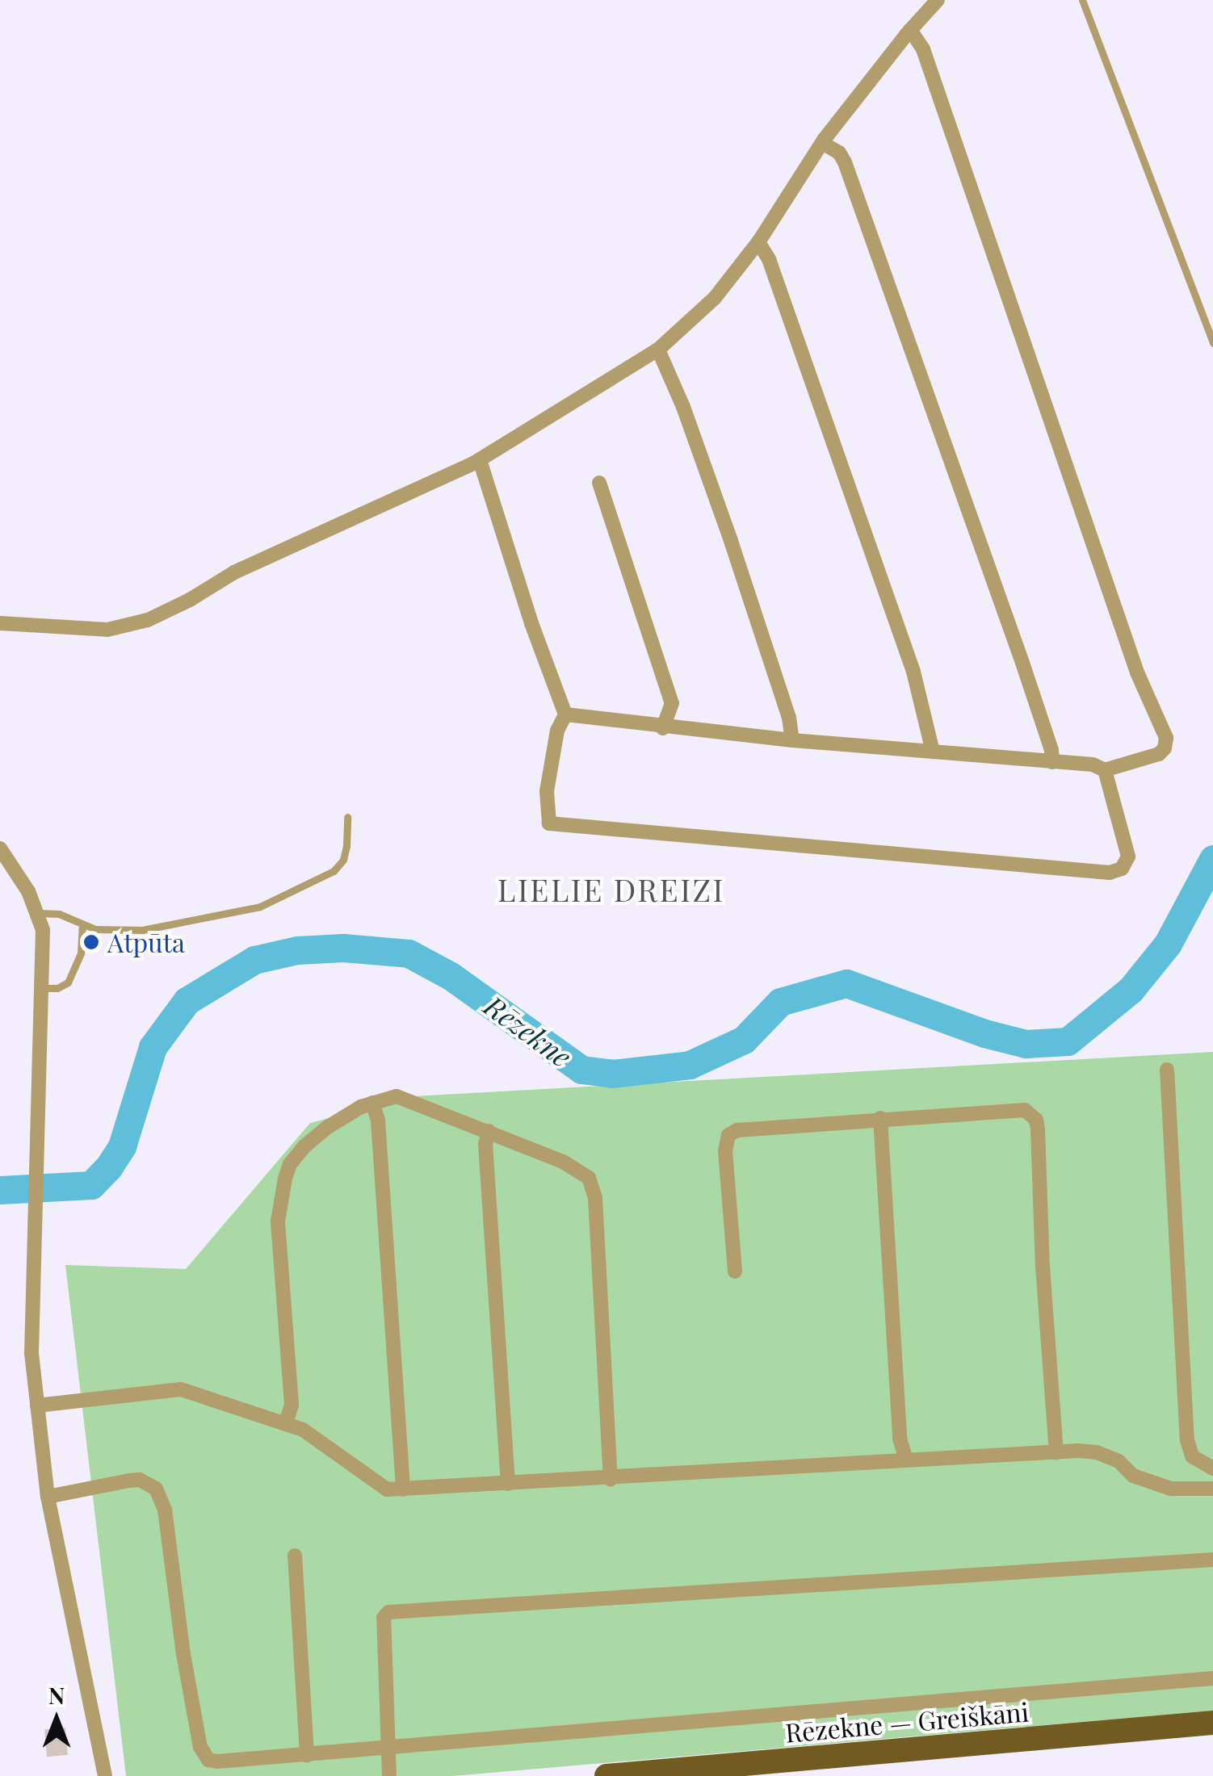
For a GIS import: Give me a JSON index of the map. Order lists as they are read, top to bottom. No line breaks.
{"streets":{"main road":["Rēzekne — Greiškāni"]},"districts":["LIELIE DREIZI"],"water":["Rēzekne"],"places":["Atpūta"],"north":"top"}
